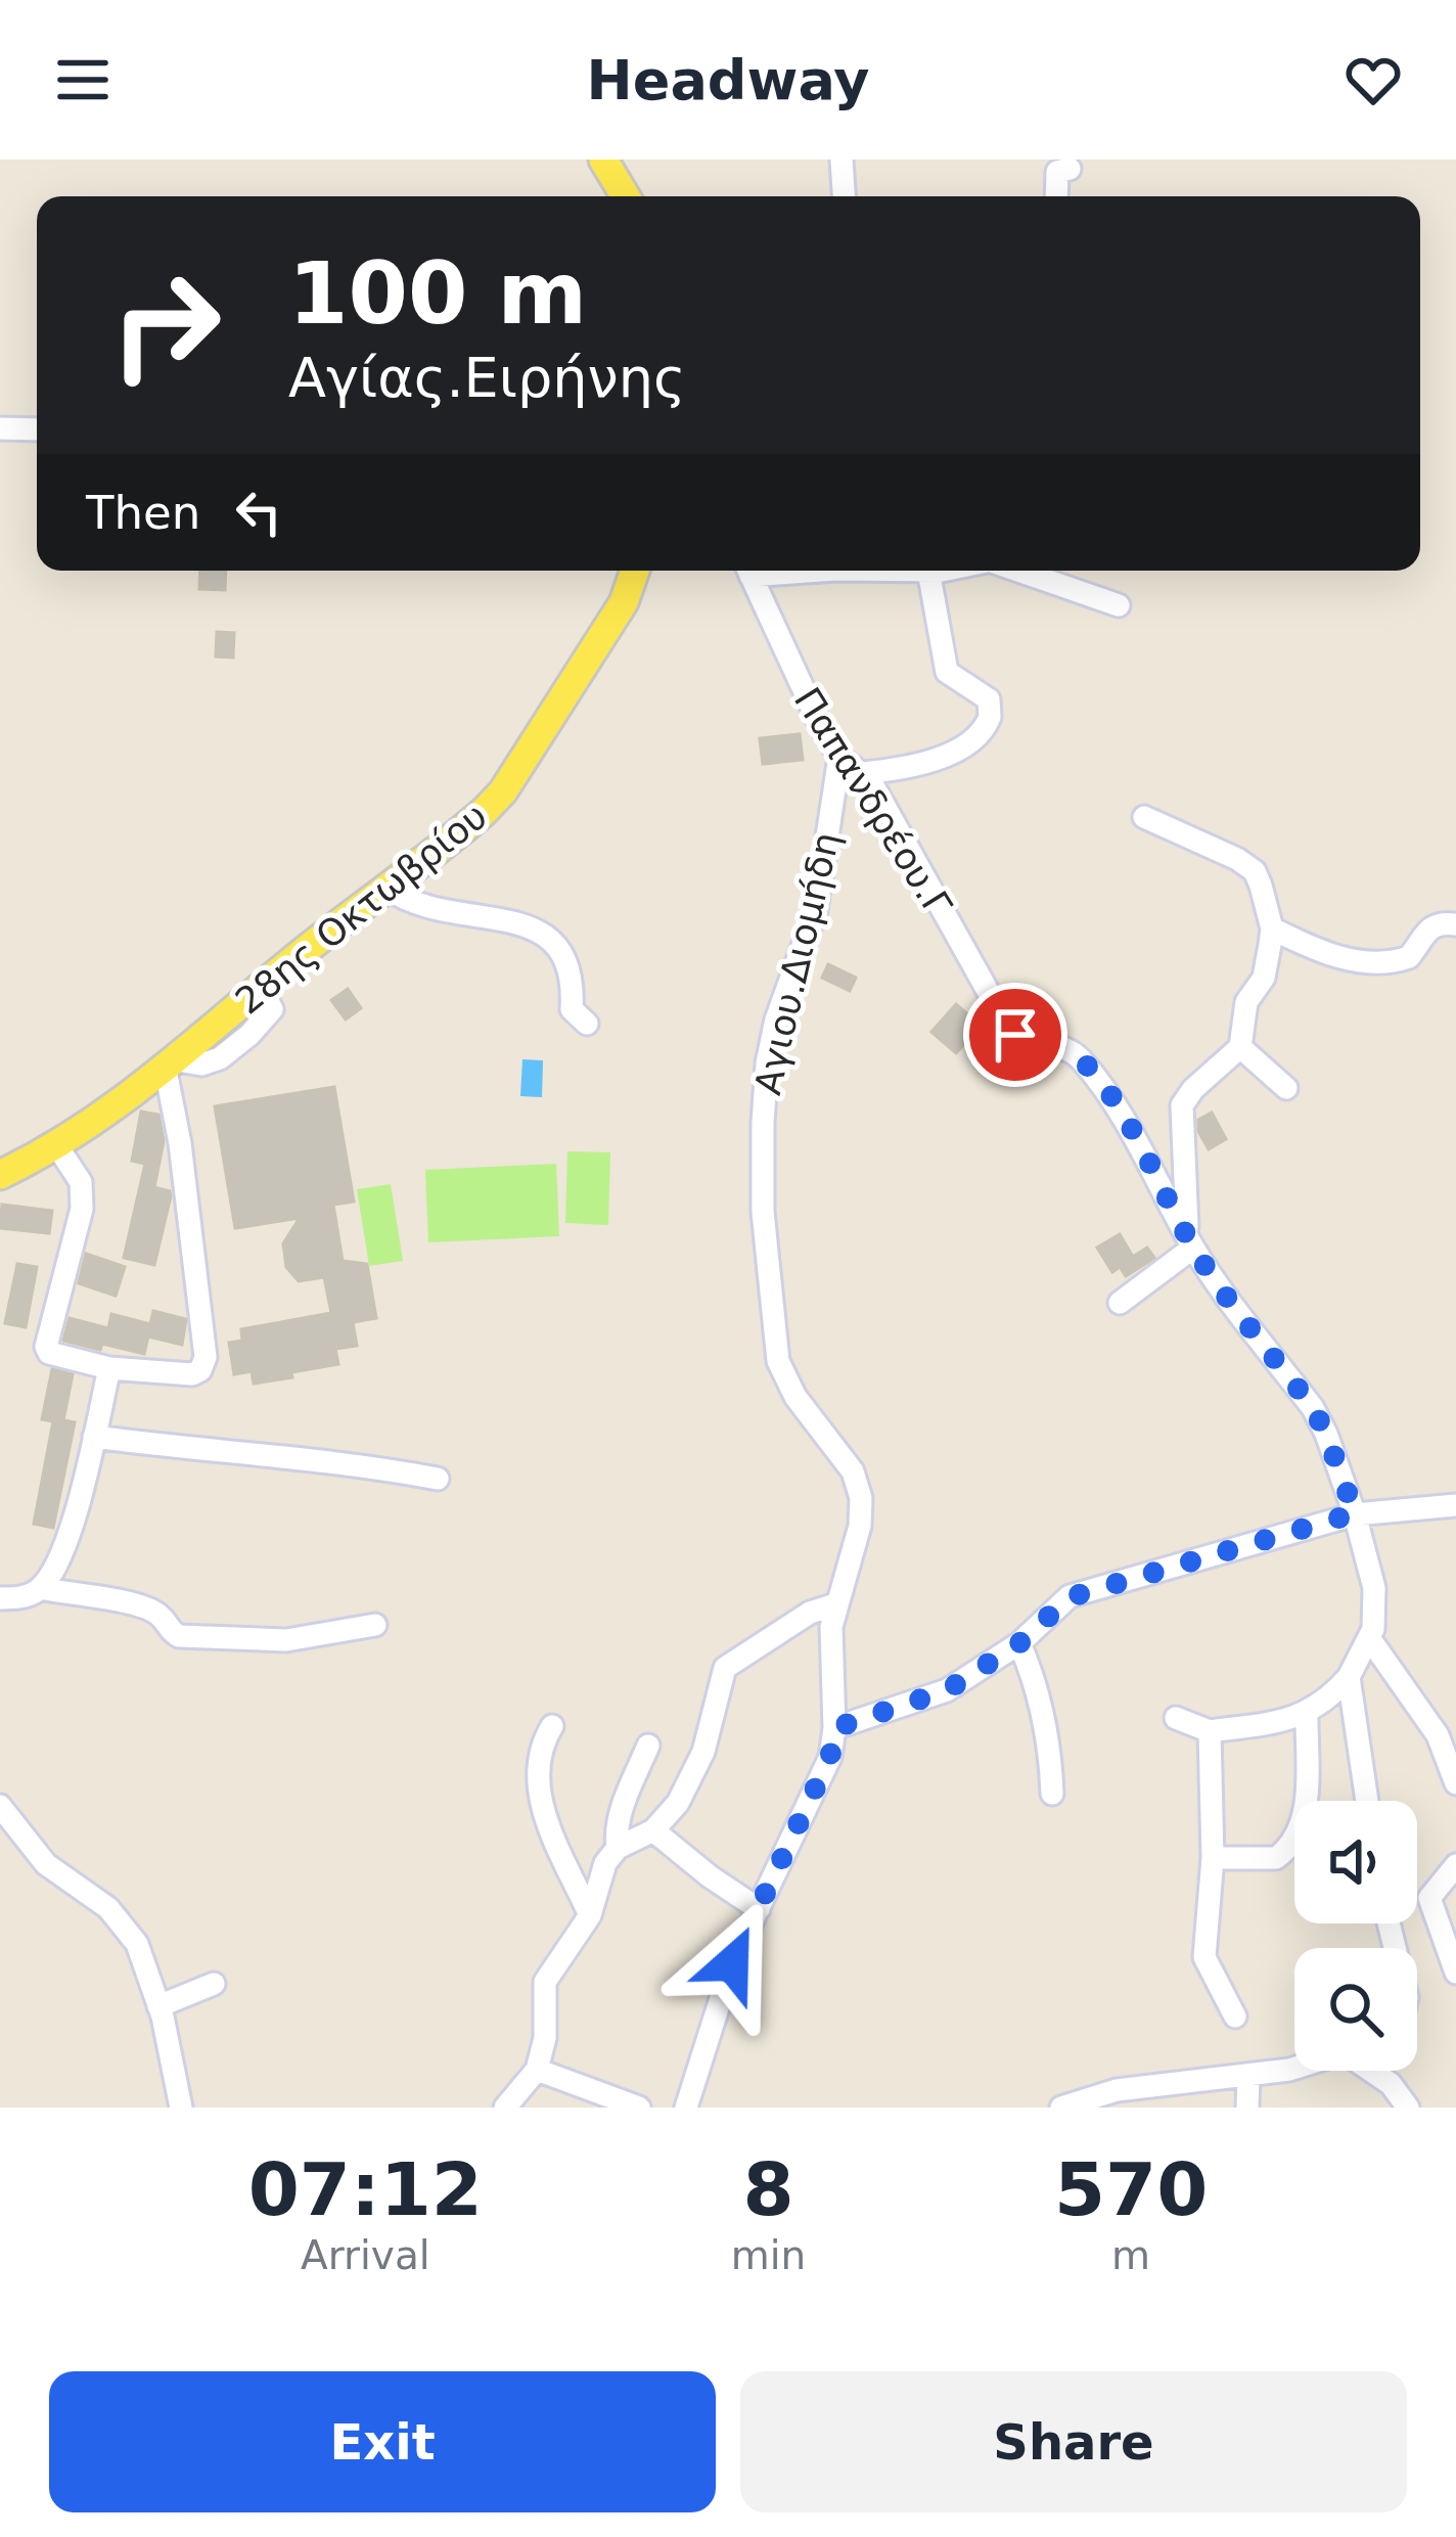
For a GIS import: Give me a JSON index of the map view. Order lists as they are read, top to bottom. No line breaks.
{"streets":{"main road":["28ης Οκτωβρίου"],"street":["Παπανδρέου.Γ","Αγιου.Διομήδη"]},"crossings":[["Παπανδρέου.Γ","Αγιου.Διομήδη"]],"page":{"header":"Headway","turn":["100 m","Αγίας.Ειρήνης"],"then":"Then","eta":["07:12","Arrival","8","min","570","m"],"buttons":["Exit","Share"]}}
